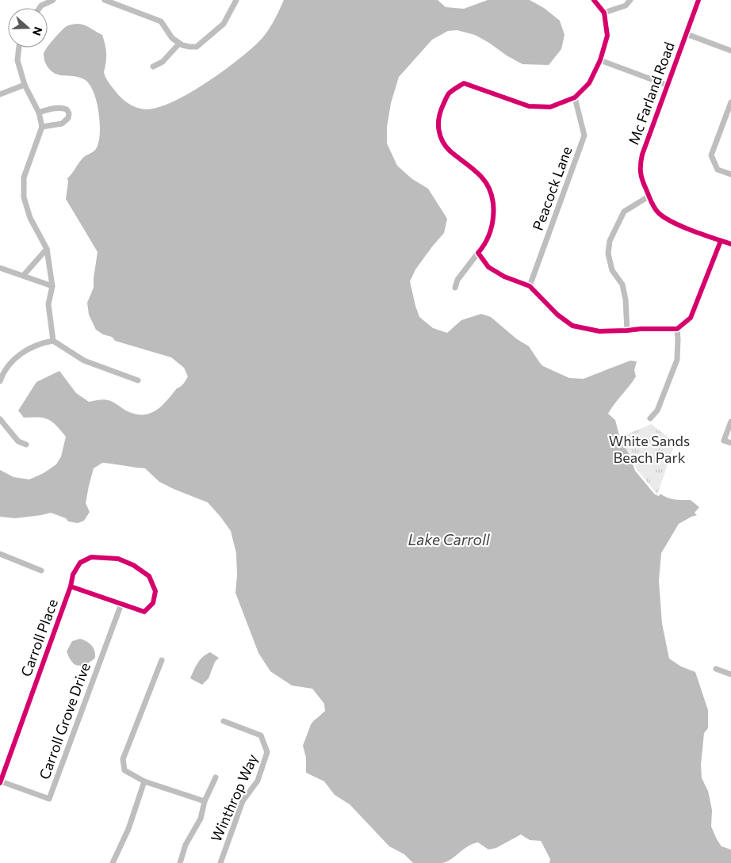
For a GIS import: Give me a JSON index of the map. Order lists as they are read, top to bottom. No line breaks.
{"streets":{"street":["Mc Farland Road","Peacock Lane","Carroll Place","Carroll Grove Drive","Winthrop Way"]},"crossings":[["Carroll Place","Carroll Grove Drive"]],"water":["Lake Carroll"],"parks":["White Sands Beach Park"],"north":"right"}
